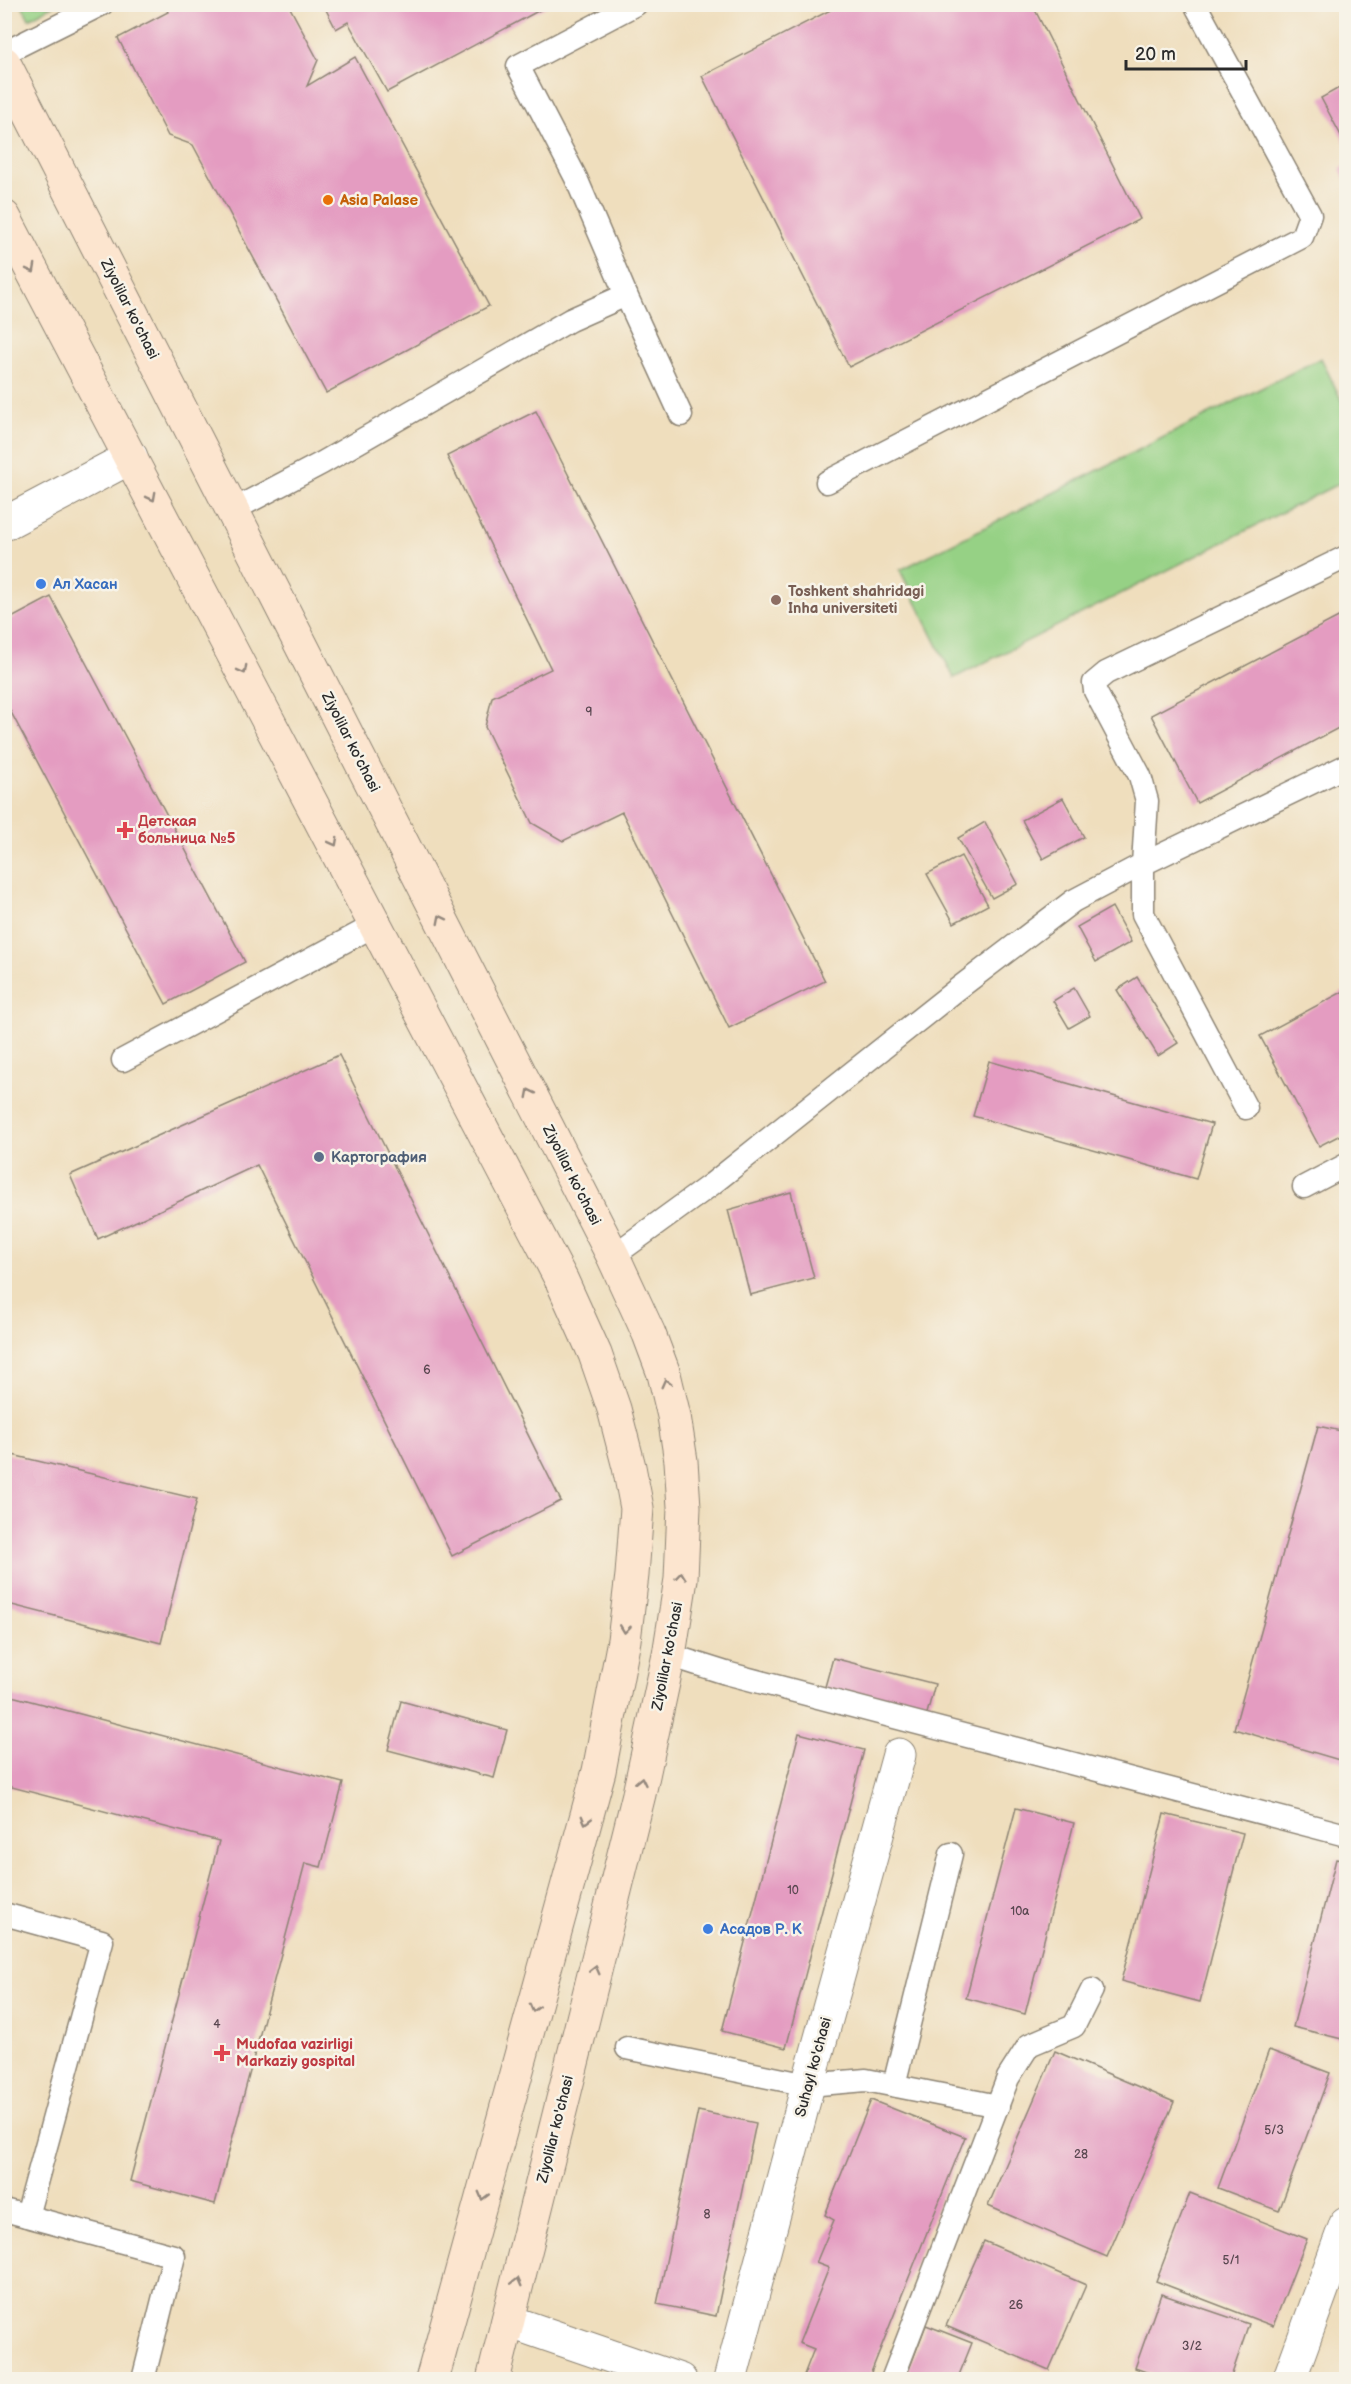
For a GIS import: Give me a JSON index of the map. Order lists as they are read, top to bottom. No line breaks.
{"streets":{"main road":["Ziyolilar ko'chasi"],"street":["Suhayl ko'chasi"]},"places":{"other":["Asia Palase","Ал Хасан","Toshkent shahridagi Inha universiteti","Картография","Асадов Р. К"],"health":["Детская больница №5","Mudofaa vazirligi Markaziy gospital"]},"house_numbers":["9","6","10","10а","4","5/3","28","8","5/1","26","3/2"],"scale_bar":"20 m"}
